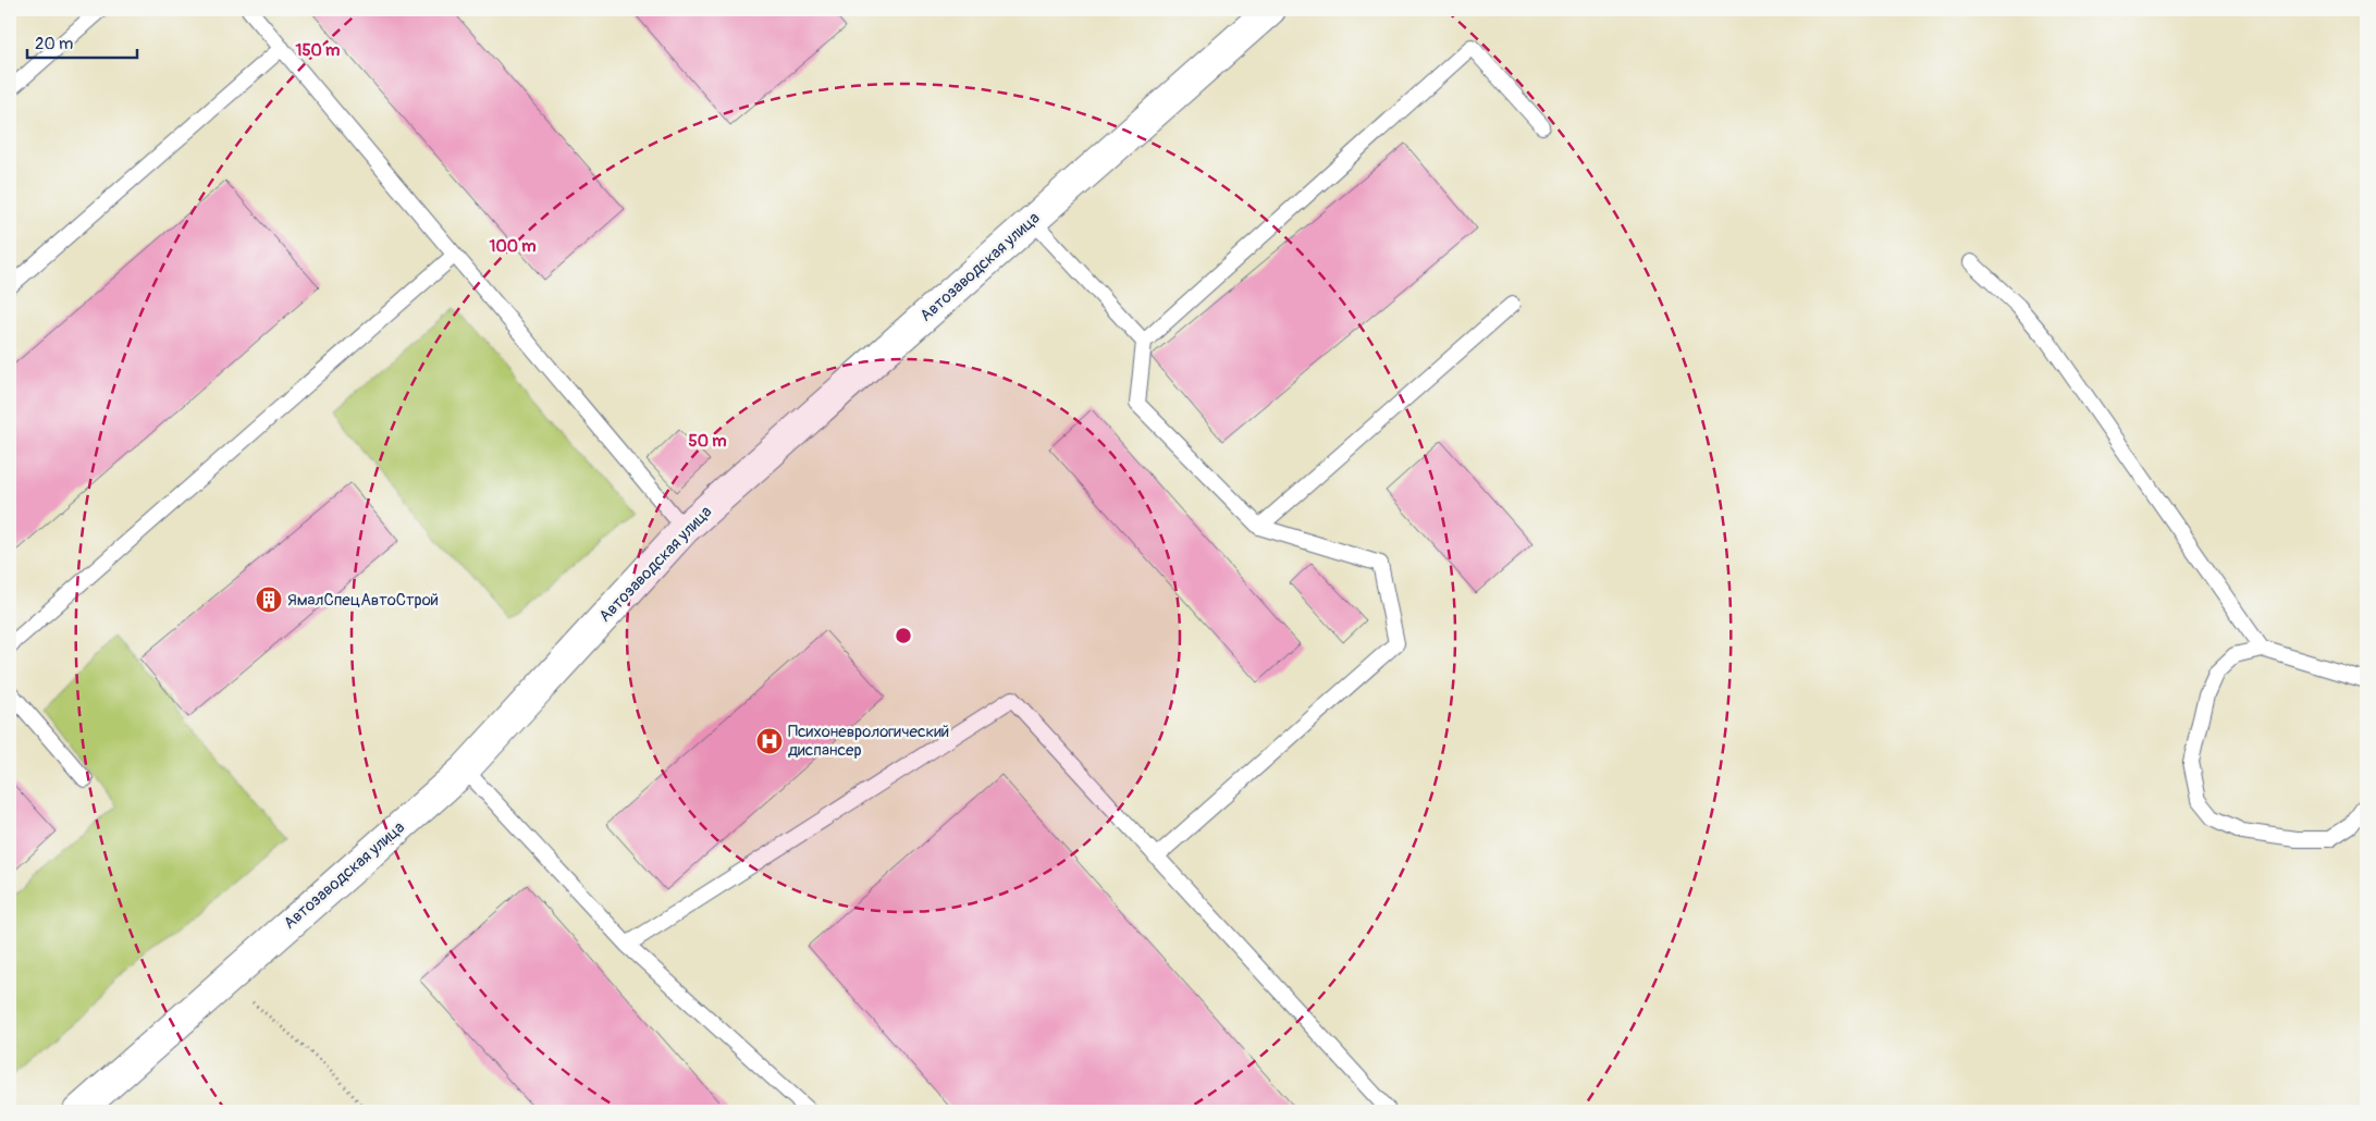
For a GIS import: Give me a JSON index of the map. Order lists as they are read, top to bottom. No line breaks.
{"streets":{"main road":["Автозаводская улица"]},"places":{"building":["ЯмалСпецАвтоСтрой"],"hospital":["Психоневрологический диспансер"]},"scale_bar":"20 m","rings":["150 m","100 m","50 m"]}
